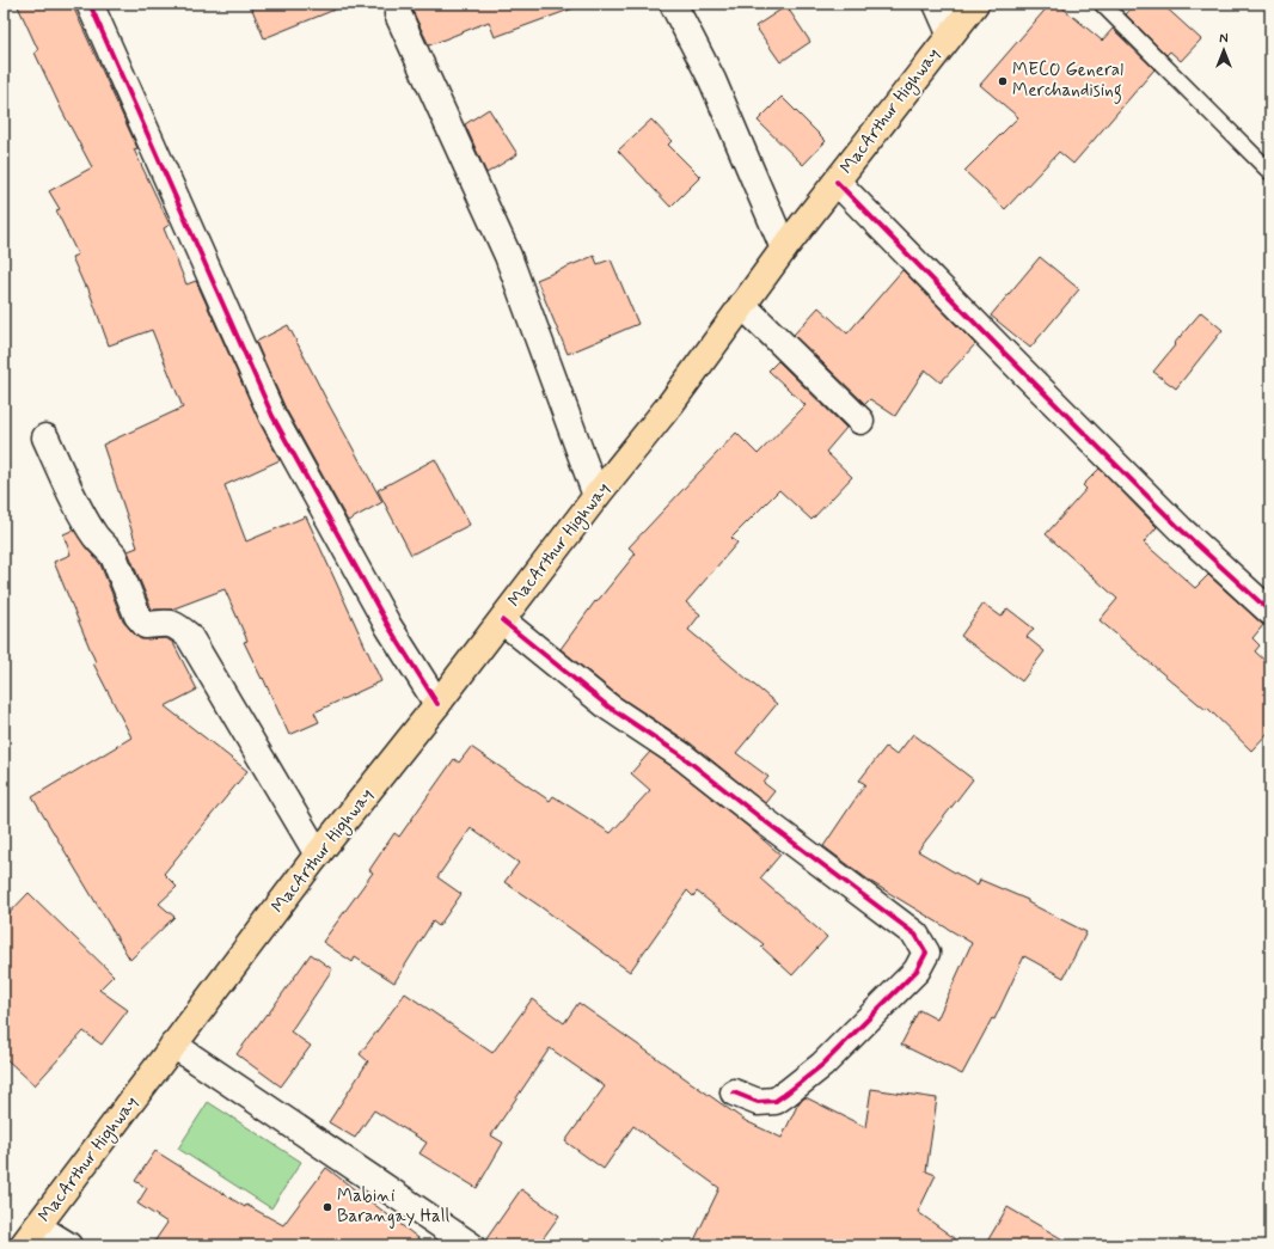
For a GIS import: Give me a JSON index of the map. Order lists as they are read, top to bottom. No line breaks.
{"streets":{"highway":["MacArthur Highway"]},"places":["MECO General Merchandising","Mabini Barangay Hall"],"north":"top"}
